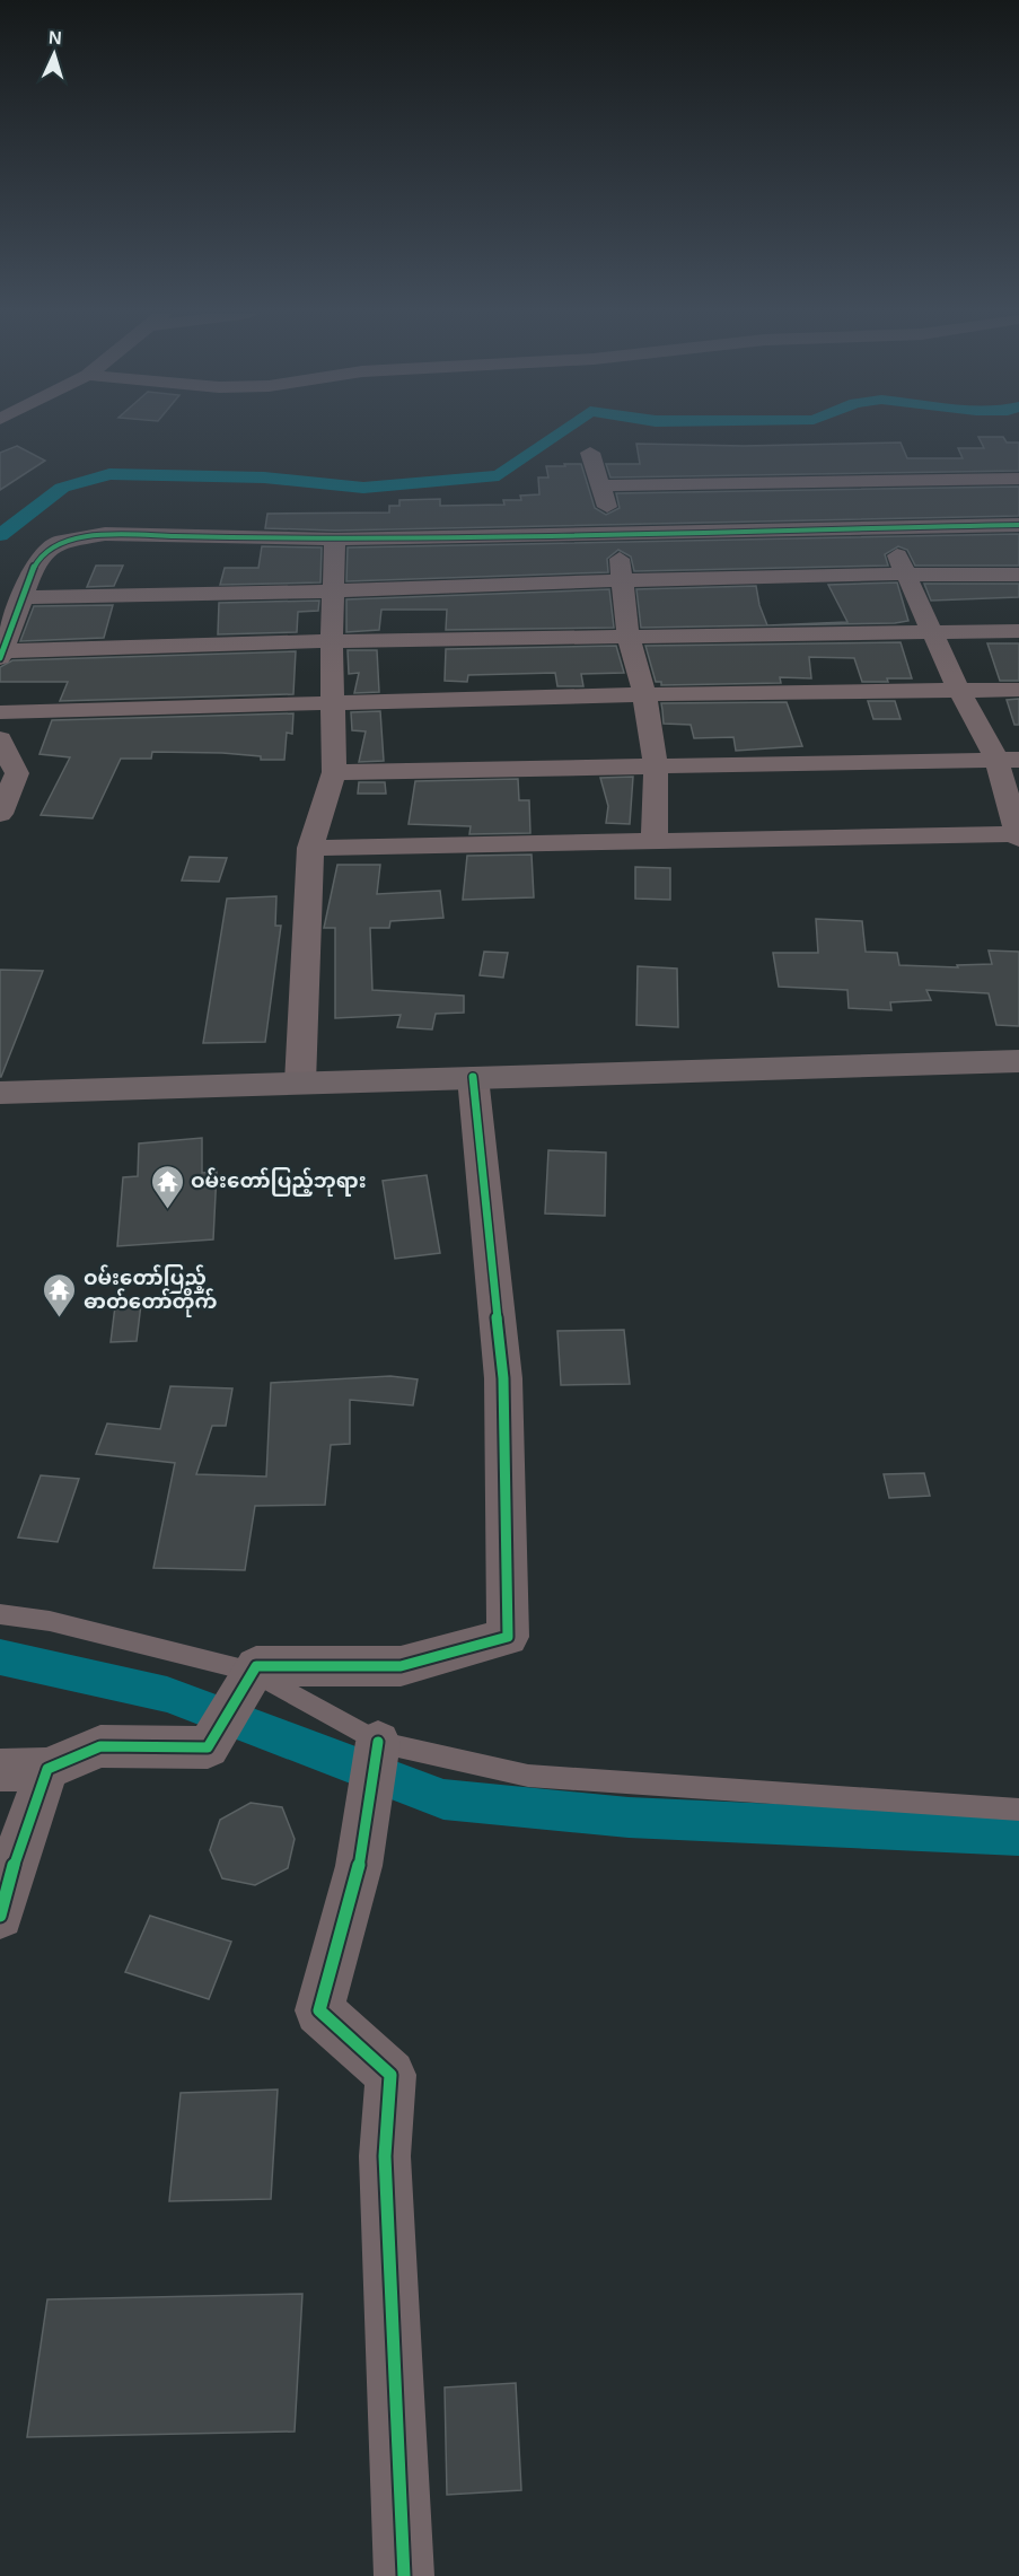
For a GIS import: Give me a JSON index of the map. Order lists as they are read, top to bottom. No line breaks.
{"places":{"temple":["ဝမ်းတော်ပြည့်ဘုရား","ဝမ်းတော်ပြည့် ဓာတ်တော်တိုက်"]},"north":"top"}
